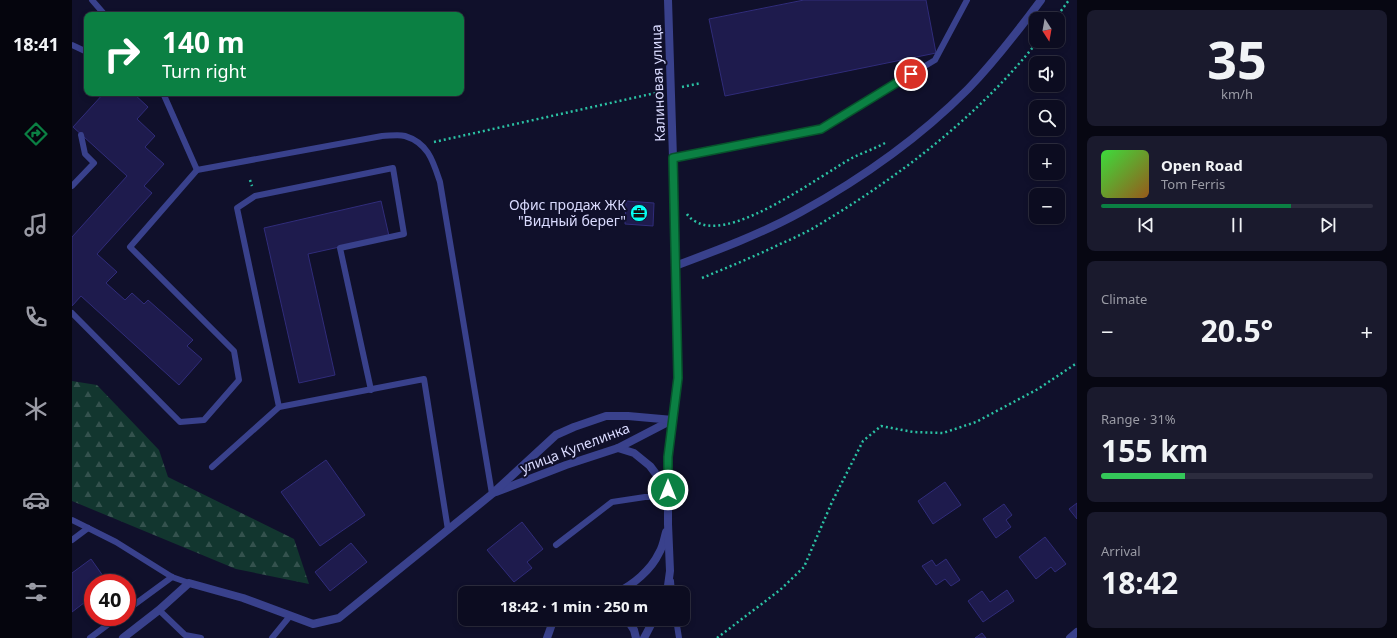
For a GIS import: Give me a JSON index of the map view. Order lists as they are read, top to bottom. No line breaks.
{"streets":{"street":["Калиновая улица","улица Купелинка"]},"crossings":[["Калиновая улица","улица Купелинка"]],"places":{"office":["Офис продаж ЖК \"Видный берег\""]},"north":"bottom","page":{"tabs":"18:41","tile":[["35","km/h"],"Climate",["Range · 31%","155 km"],["Arrival","18:42"]],"map_buttons":["+","−"],"turn":["140 m","Turn right"],"song":["Open Road","Tom Ferris"],"heat":["−","20.5°","+"],"limit":"40","trip":"18:42 · 1 min · 250 m"}}
